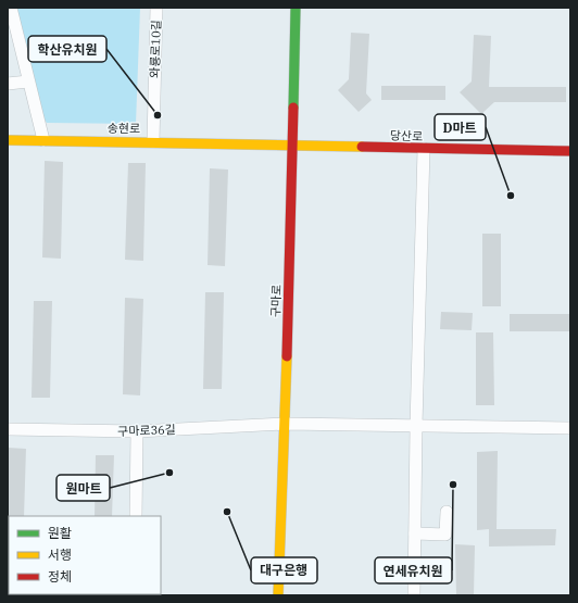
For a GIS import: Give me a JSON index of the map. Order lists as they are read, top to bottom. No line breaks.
{"streets":{"main road":["송현로","당산로","구마로"],"street":["와룡로10길","구마로36길"]},"crossings":[["와룡로10길","송현로"],["송현로","당산로"],["송현로","구마로"],["당산로","구마로"],["구마로","구마로36길"]],"places":["학산유치원","D마트","원마트","연세유치원","대구은행"],"legend":["원활","서행","정체"]}
